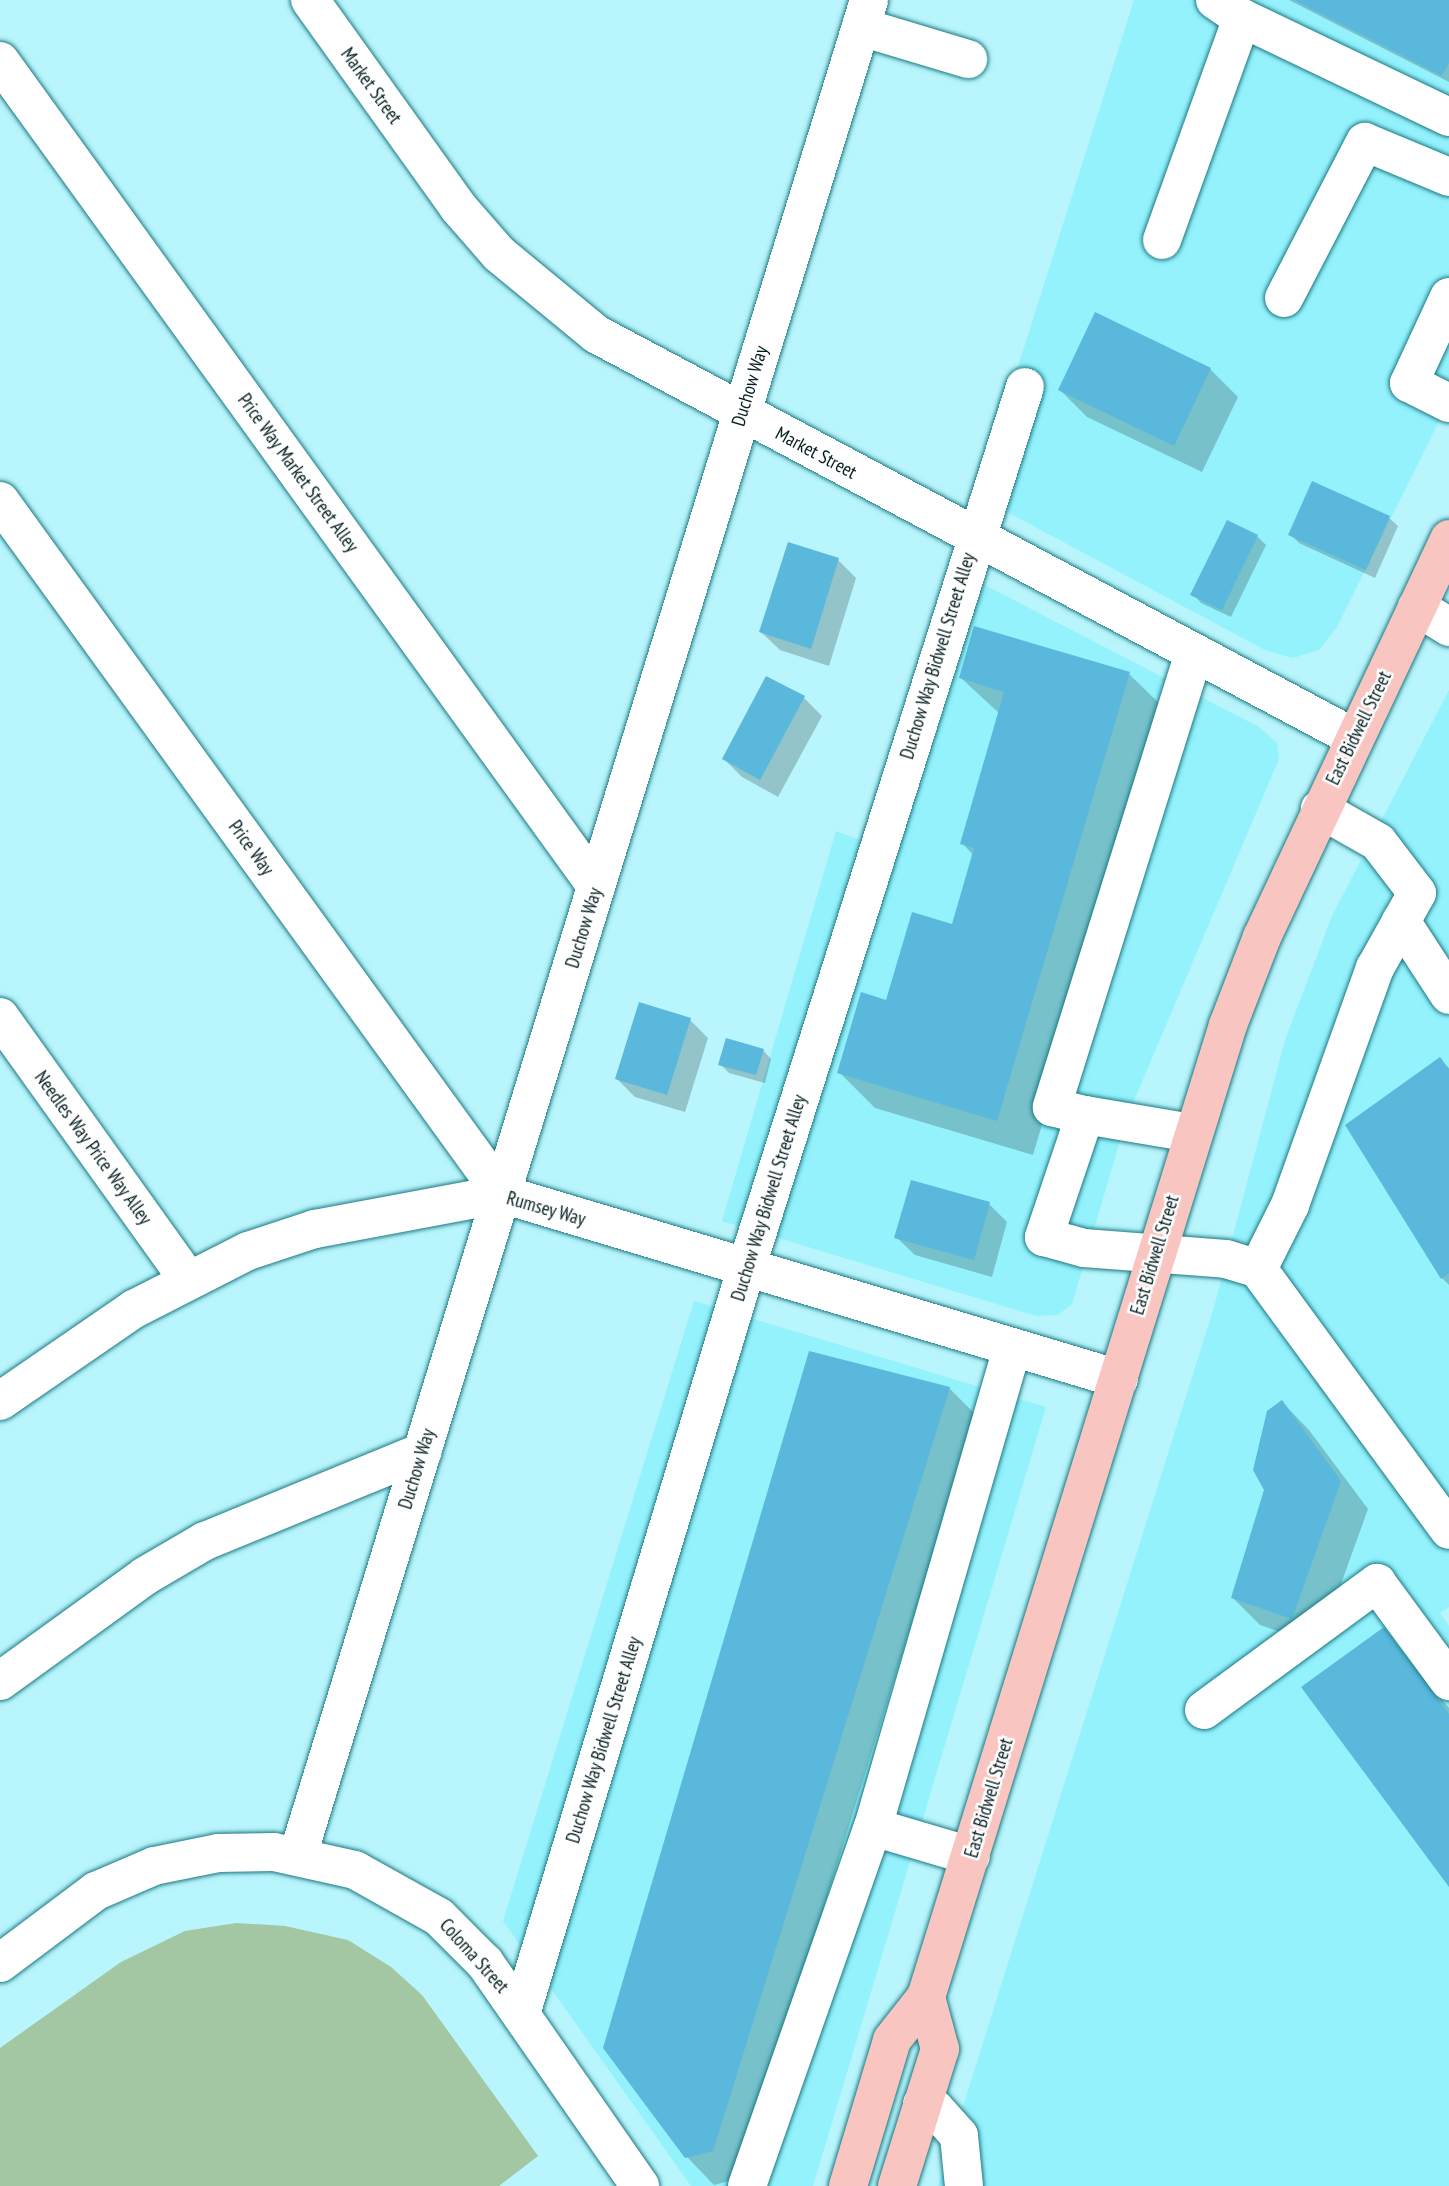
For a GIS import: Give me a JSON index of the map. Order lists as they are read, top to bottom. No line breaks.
{"streets":{"main road":["East Bidwell Street"],"street":["Market Street","Duchow Way","Price Way Market Street Alley","Duchow Way Bidwell Street Alley","Price Way","Needles Way Price Way Alley","Rumsey Way","Coloma Street"]},"crossings":[["Market Street","Duchow Way"],["Market Street","Duchow Way Bidwell Street Alley"],["Market Street","East Bidwell Street"],["Duchow Way","Price Way Market Street Alley"],["Duchow Way","Price Way"],["Duchow Way","Rumsey Way"],["Duchow Way","Coloma Street"],["Duchow Way Bidwell Street Alley","Rumsey Way"],["Duchow Way Bidwell Street Alley","Coloma Street"],["East Bidwell Street","Rumsey Way"],["Price Way","Rumsey Way"],["Needles Way Price Way Alley","Rumsey Way"]]}
